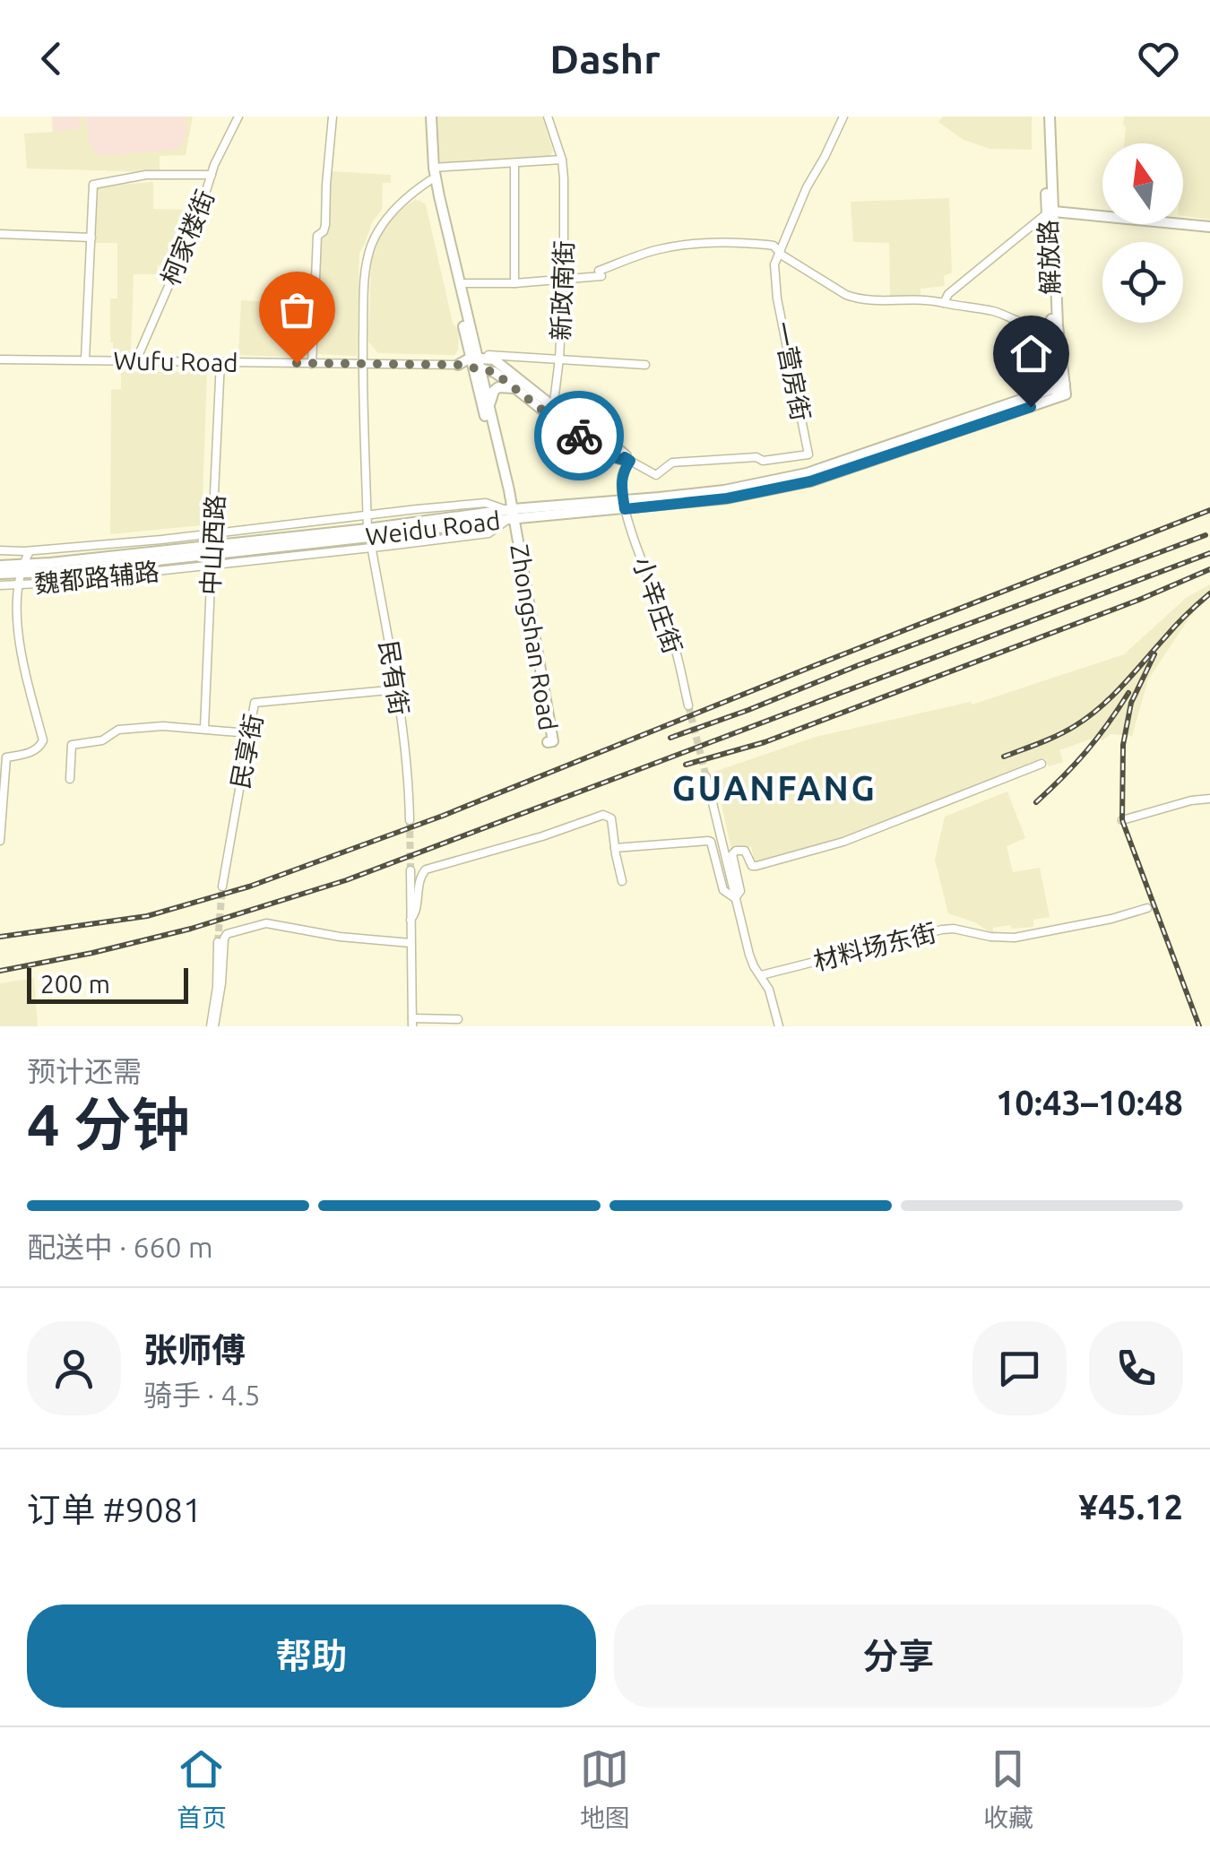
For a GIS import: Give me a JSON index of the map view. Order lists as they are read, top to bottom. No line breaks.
{"streets":{"main road":["解放路","Weidu Road","Zhongshan Road"],"street":["柯家楼街","新政南街","Wufu Road","一营房街","中山西路","魏都路辅路","小辛庄街","民有街","民享街","材料场东街"]},"crossings":[["柯家楼街","Wufu Road"],["解放路","Weidu Road"],["Wufu Road","中山西路"],["Wufu Road","民有街"],["一营房街","小辛庄街"],["Weidu Road","中山西路"],["Weidu Road","魏都路辅路"],["Weidu Road","小辛庄街"],["Weidu Road","Zhongshan Road"],["Weidu Road","民有街"],["中山西路","魏都路辅路"],["魏都路辅路","Zhongshan Road"],["魏都路辅路","民有街"],["Zhongshan Road","民有街"],["民有街","民享街"]],"districts":["GUANFANG"],"scale_bar":"200 m","north":"top","page":{"header":"Dashr","scale":"200 m","heading":["4 分钟","预计还需","10:43–10:48"],"panel":["张师傅","骑手 · 4.5","订单 #9081","¥45.12"],"bar":"配送中 · 660 m","buttons":["帮助","分享"],"tabs":["首页","地图","收藏"]}}
